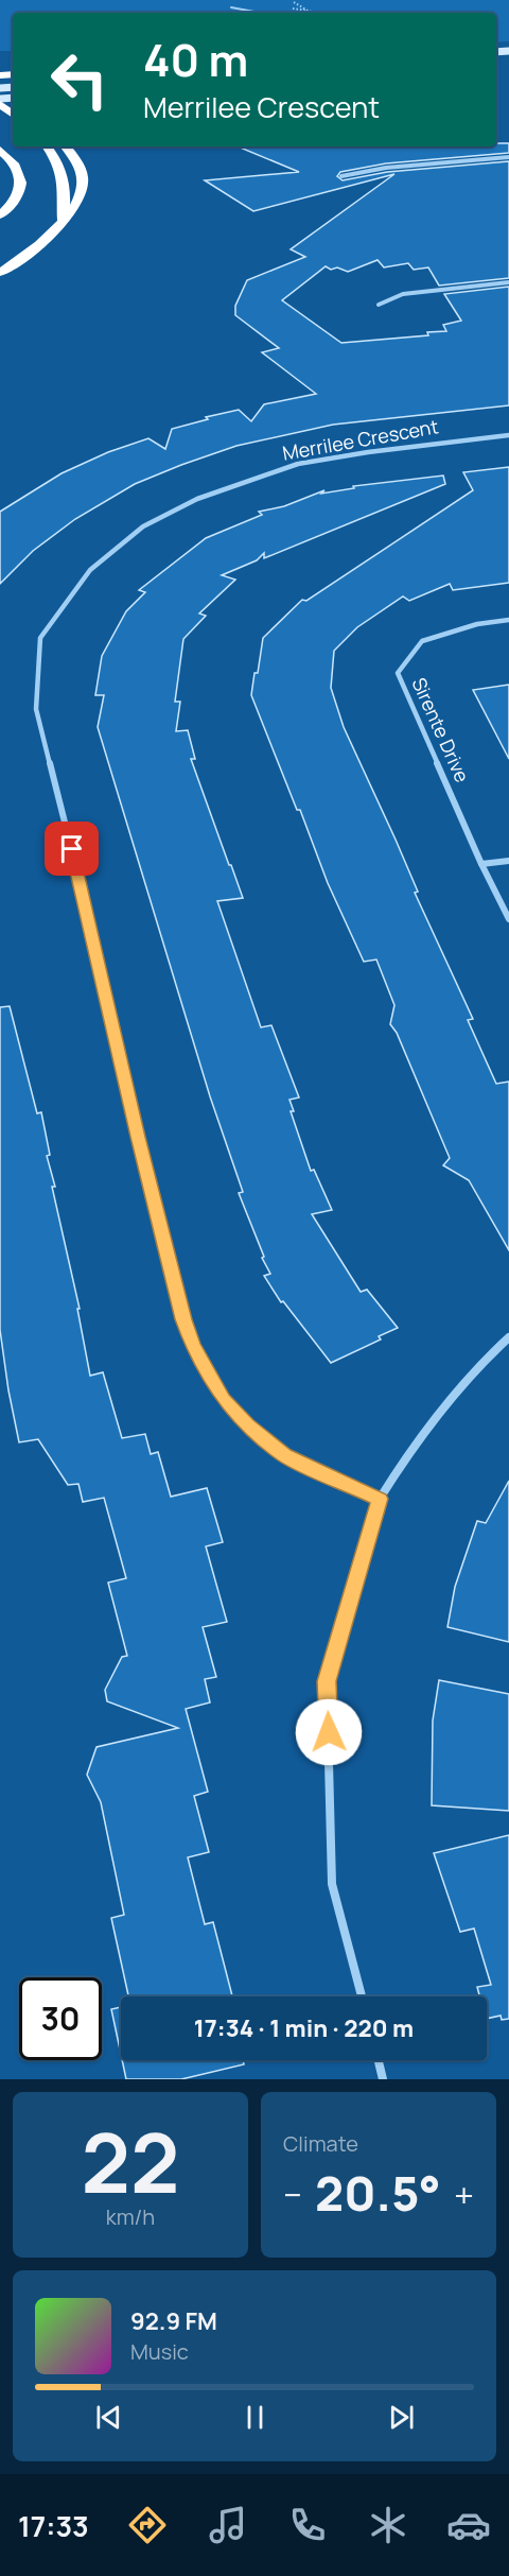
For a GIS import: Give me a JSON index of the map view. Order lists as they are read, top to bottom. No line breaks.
{"streets":{"street":["Merrilee Crescent","Sirente Drive"]},"page":{"turn":["40 m","Merrilee Crescent"],"limit":"30","trip":"17:34 · 1 min · 220 m","tile":[["22","km/h"],"Climate"],"heat":["−","20.5°","+"],"song":["92.9 FM","Music"],"tabs":"17:33"}}
